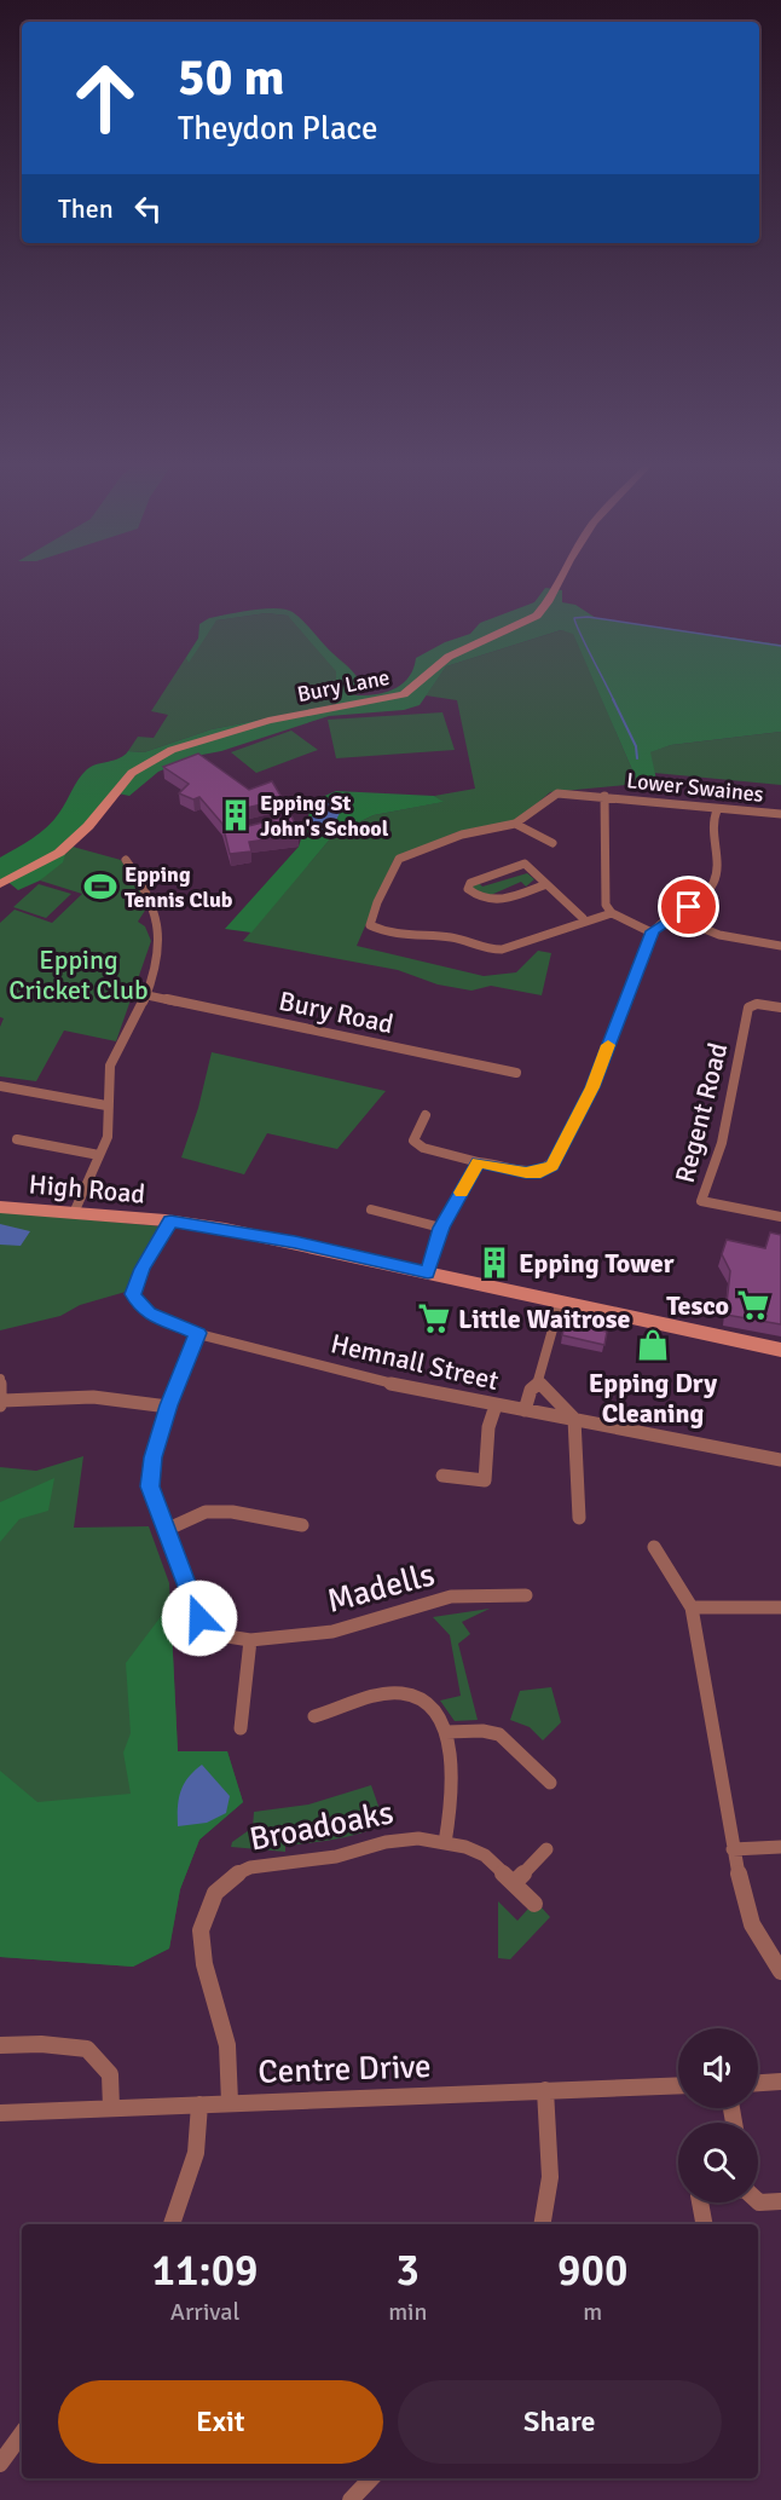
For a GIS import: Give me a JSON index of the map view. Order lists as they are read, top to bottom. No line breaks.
{"streets":{"main road":["Bury Lane","High Road"],"street":["Lower Swaines","Bury Road","Regent Road","Hemnall Street","Madells","Broadoaks","Centre Drive"]},"crossings":[["High Road","Hemnall Street"],["Hemnall Street","Madells"],["Broadoaks","Centre Drive"]],"parks":["Epping Cricket Club"],"places":{"building":["Epping St John's School","Epping Tower"],"sports":["Epping Tennis Club"],"supermarket":["Tesco","Little Waitrose"],"shop":["Epping Dry Cleaning"]},"page":{"turn":["50 m","Theydon Place"],"then":"Then","eta":["11:09","Arrival","3","min","900","m"],"buttons":["Exit","Share"]}}
